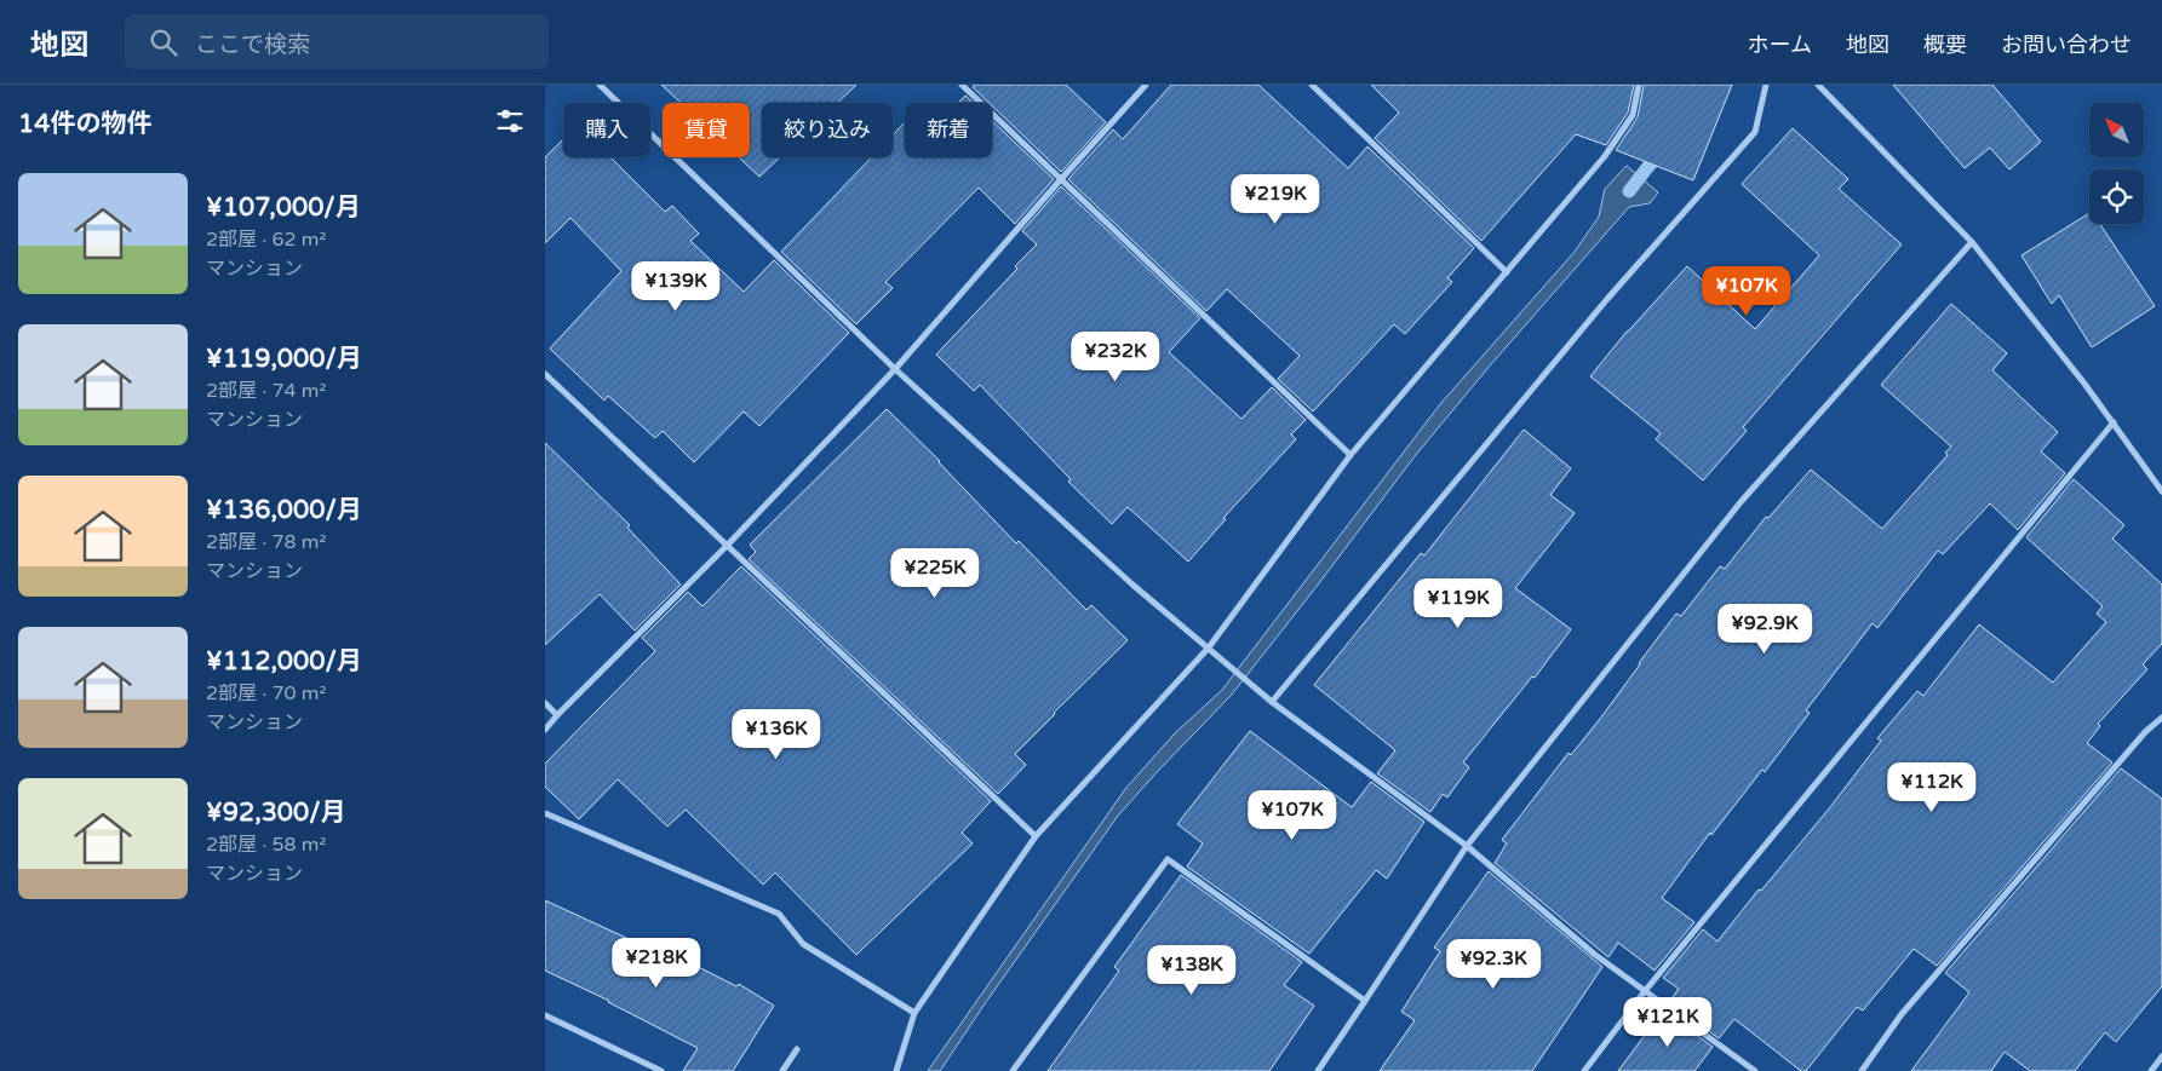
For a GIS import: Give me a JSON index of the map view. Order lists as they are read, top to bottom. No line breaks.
{"north":"top left","page":{"header":"地図","search":"ここで検索","nav":["ホーム","地図","概要","お問い合わせ"],"heading":"14件の物件","chip":["購入","賃貸","絞り込み","新着"],"list":[{"name":"¥107,000/月","note":"2部屋 · 62 m² · マンション"},{"name":"¥119,000/月","note":"2部屋 · 74 m² · マンション"},{"name":"¥136,000/月","note":"2部屋 · 78 m² · マンション"},{"name":"¥112,000/月","note":"2部屋 · 70 m² · マンション"},{"name":"¥92,300/月","note":"2部屋 · 58 m² · マンション"}],"price":["¥219K","¥139K","¥107K","¥232K","¥225K","¥119K","¥92.9K","¥136K","¥112K","¥107K","¥218K","¥92.3K","¥138K","¥121K"]}}
